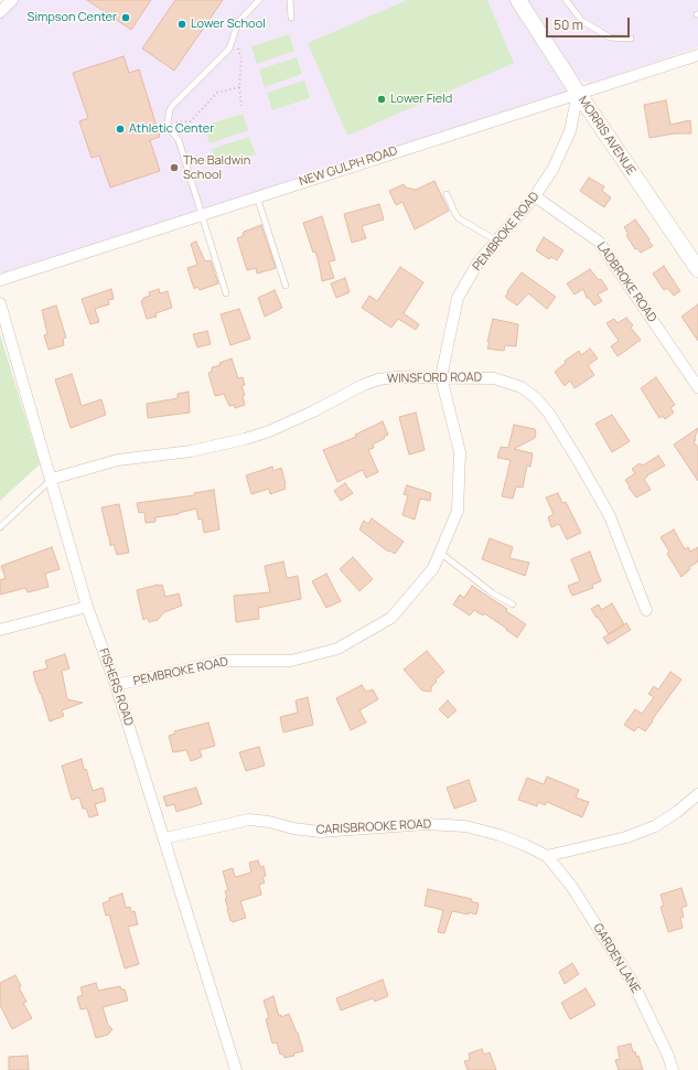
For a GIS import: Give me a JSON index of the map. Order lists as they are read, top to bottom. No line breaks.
{"streets":{"street":["MORRIS AVENUE","NEW GULPH ROAD","PEMBROKE ROAD","LADBROKE ROAD","WINSFORD ROAD","FISHERS ROAD","CARISBROOKE ROAD","GARDEN LANE"]},"crossings":[["MORRIS AVENUE","NEW GULPH ROAD"],["MORRIS AVENUE","PEMBROKE ROAD"],["NEW GULPH ROAD","PEMBROKE ROAD"],["PEMBROKE ROAD","LADBROKE ROAD"],["PEMBROKE ROAD","WINSFORD ROAD"],["PEMBROKE ROAD","FISHERS ROAD"],["WINSFORD ROAD","FISHERS ROAD"],["FISHERS ROAD","CARISBROOKE ROAD"],["CARISBROOKE ROAD","GARDEN LANE"]],"places":["Simpson Center","Lower School","Lower Field","Athletic Center","The Baldwin School"],"scale_bar":"50 m"}
